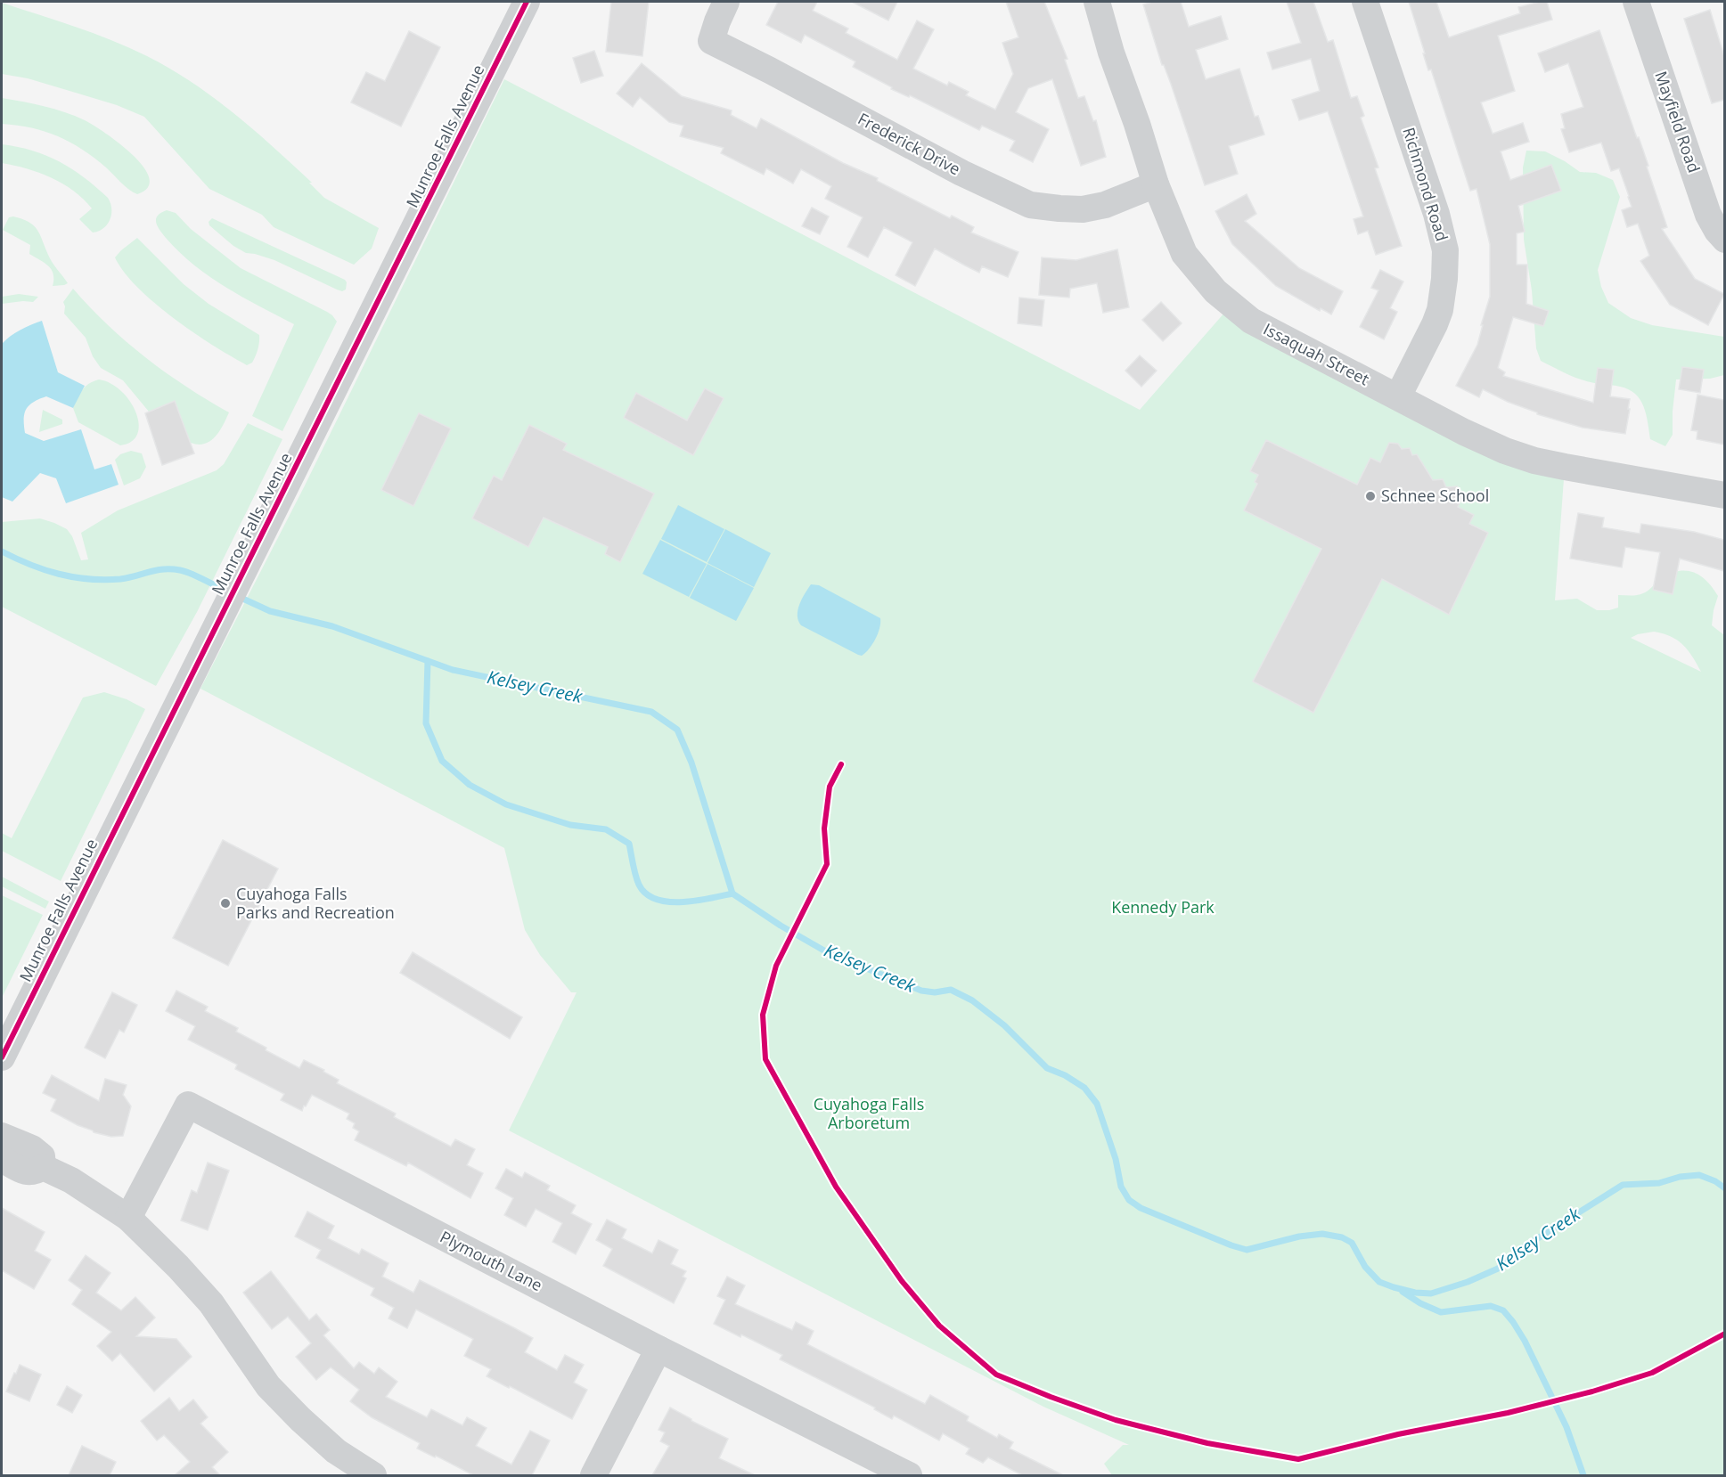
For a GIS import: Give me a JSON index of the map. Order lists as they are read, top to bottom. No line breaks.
{"streets":{"street":["Mayfield Road","Munroe Falls Avenue","Frederick Drive","Richmond Road","Issaquah Street","Plymouth Lane"]},"crossings":[["Frederick Drive","Issaquah Street"],["Richmond Road","Issaquah Street"]],"water":["Kelsey Creek"],"parks":["Kennedy Park","Cuyahoga Falls Arboretum"],"places":["Schnee School","Cuyahoga Falls Parks and Recreation"]}
